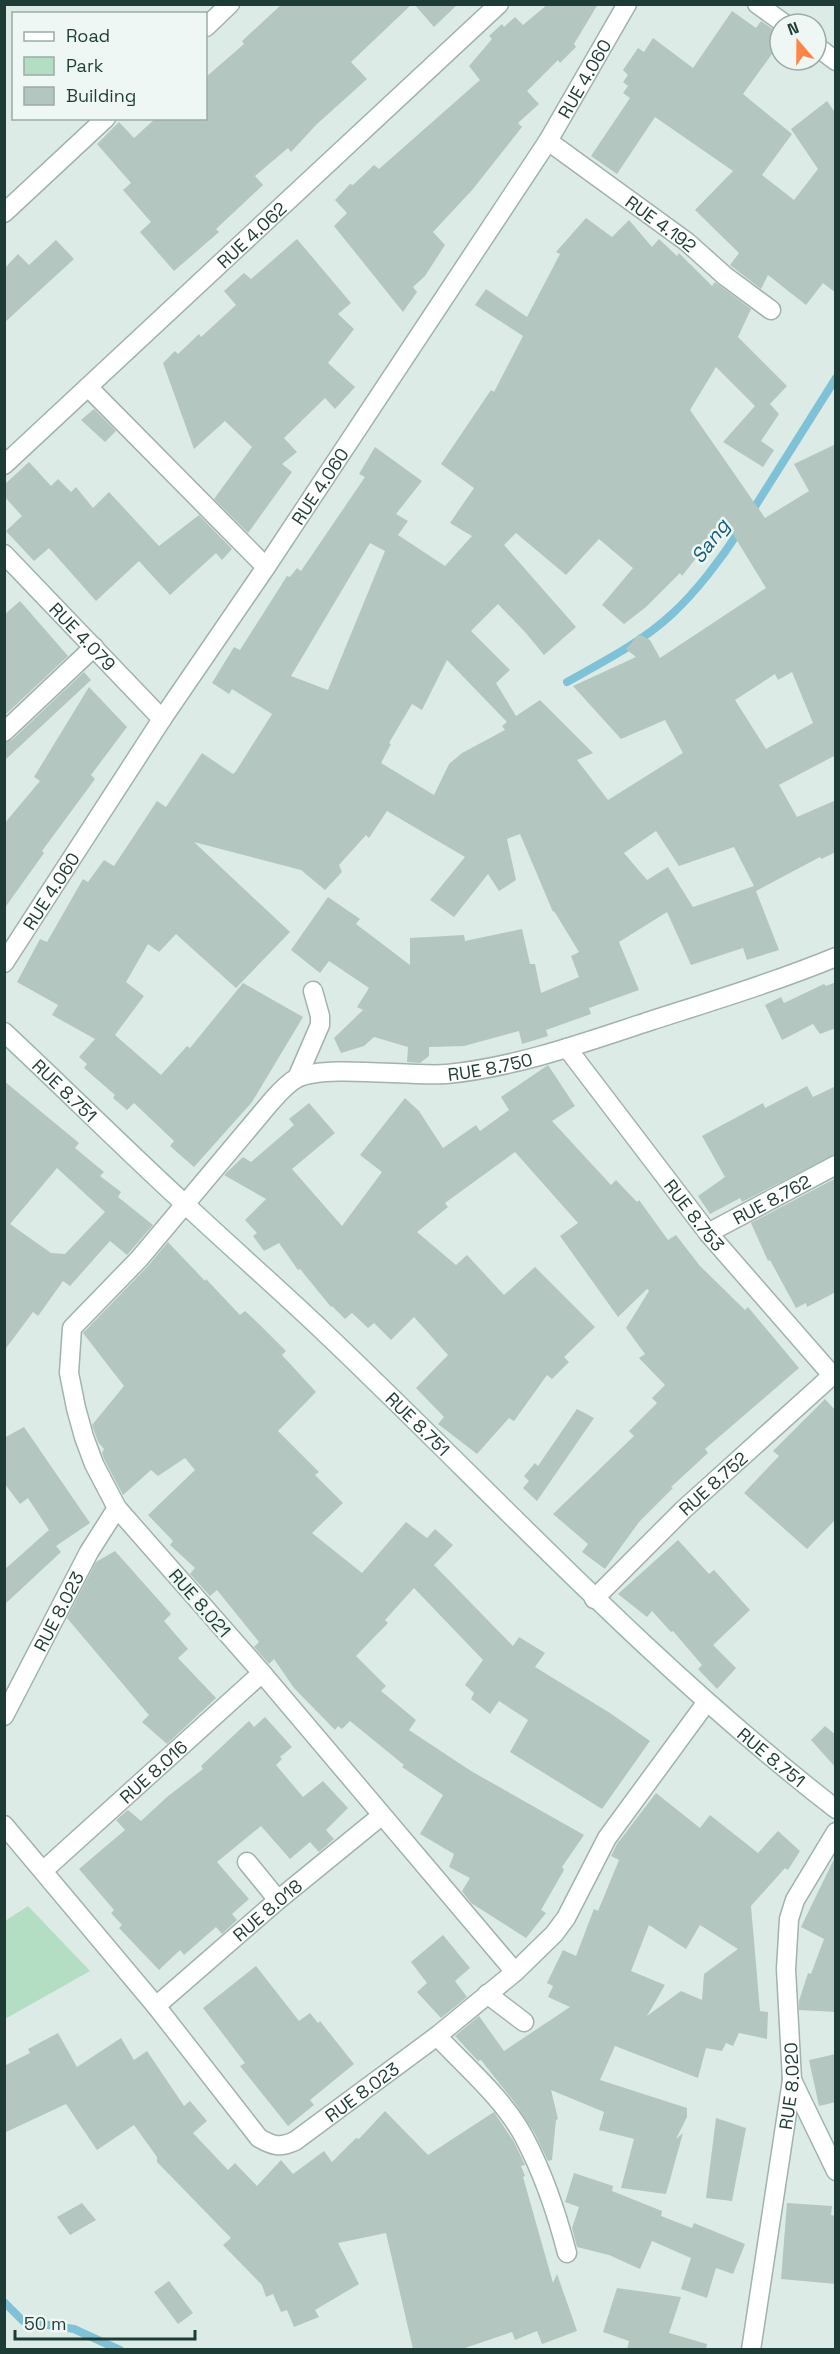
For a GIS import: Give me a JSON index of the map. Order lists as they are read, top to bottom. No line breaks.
{"streets":{"street":["RUE 4.060","RUE 4.192","RUE 4.062","RUE 4.079","RUE 8.750","RUE 8.751","RUE 8.762","RUE 8.753","RUE 8.752","RUE 8.021","RUE 8.023","RUE 8.016","RUE 8.018","RUE 8.020"]},"crossings":[["RUE 4.060","RUE 4.192"],["RUE 4.060","RUE 4.079"],["RUE 8.750","RUE 8.753"],["RUE 8.751","RUE 8.752"],["RUE 8.751","RUE 8.021"],["RUE 8.751","RUE 8.023"],["RUE 8.762","RUE 8.753"],["RUE 8.753","RUE 8.752"],["RUE 8.021","RUE 8.023"],["RUE 8.021","RUE 8.016"],["RUE 8.021","RUE 8.018"],["RUE 8.023","RUE 8.016"],["RUE 8.023","RUE 8.018"]],"water":["Sang"],"legend":["Road","Park","Building"],"scale_bar":"50 m","north":"top"}
